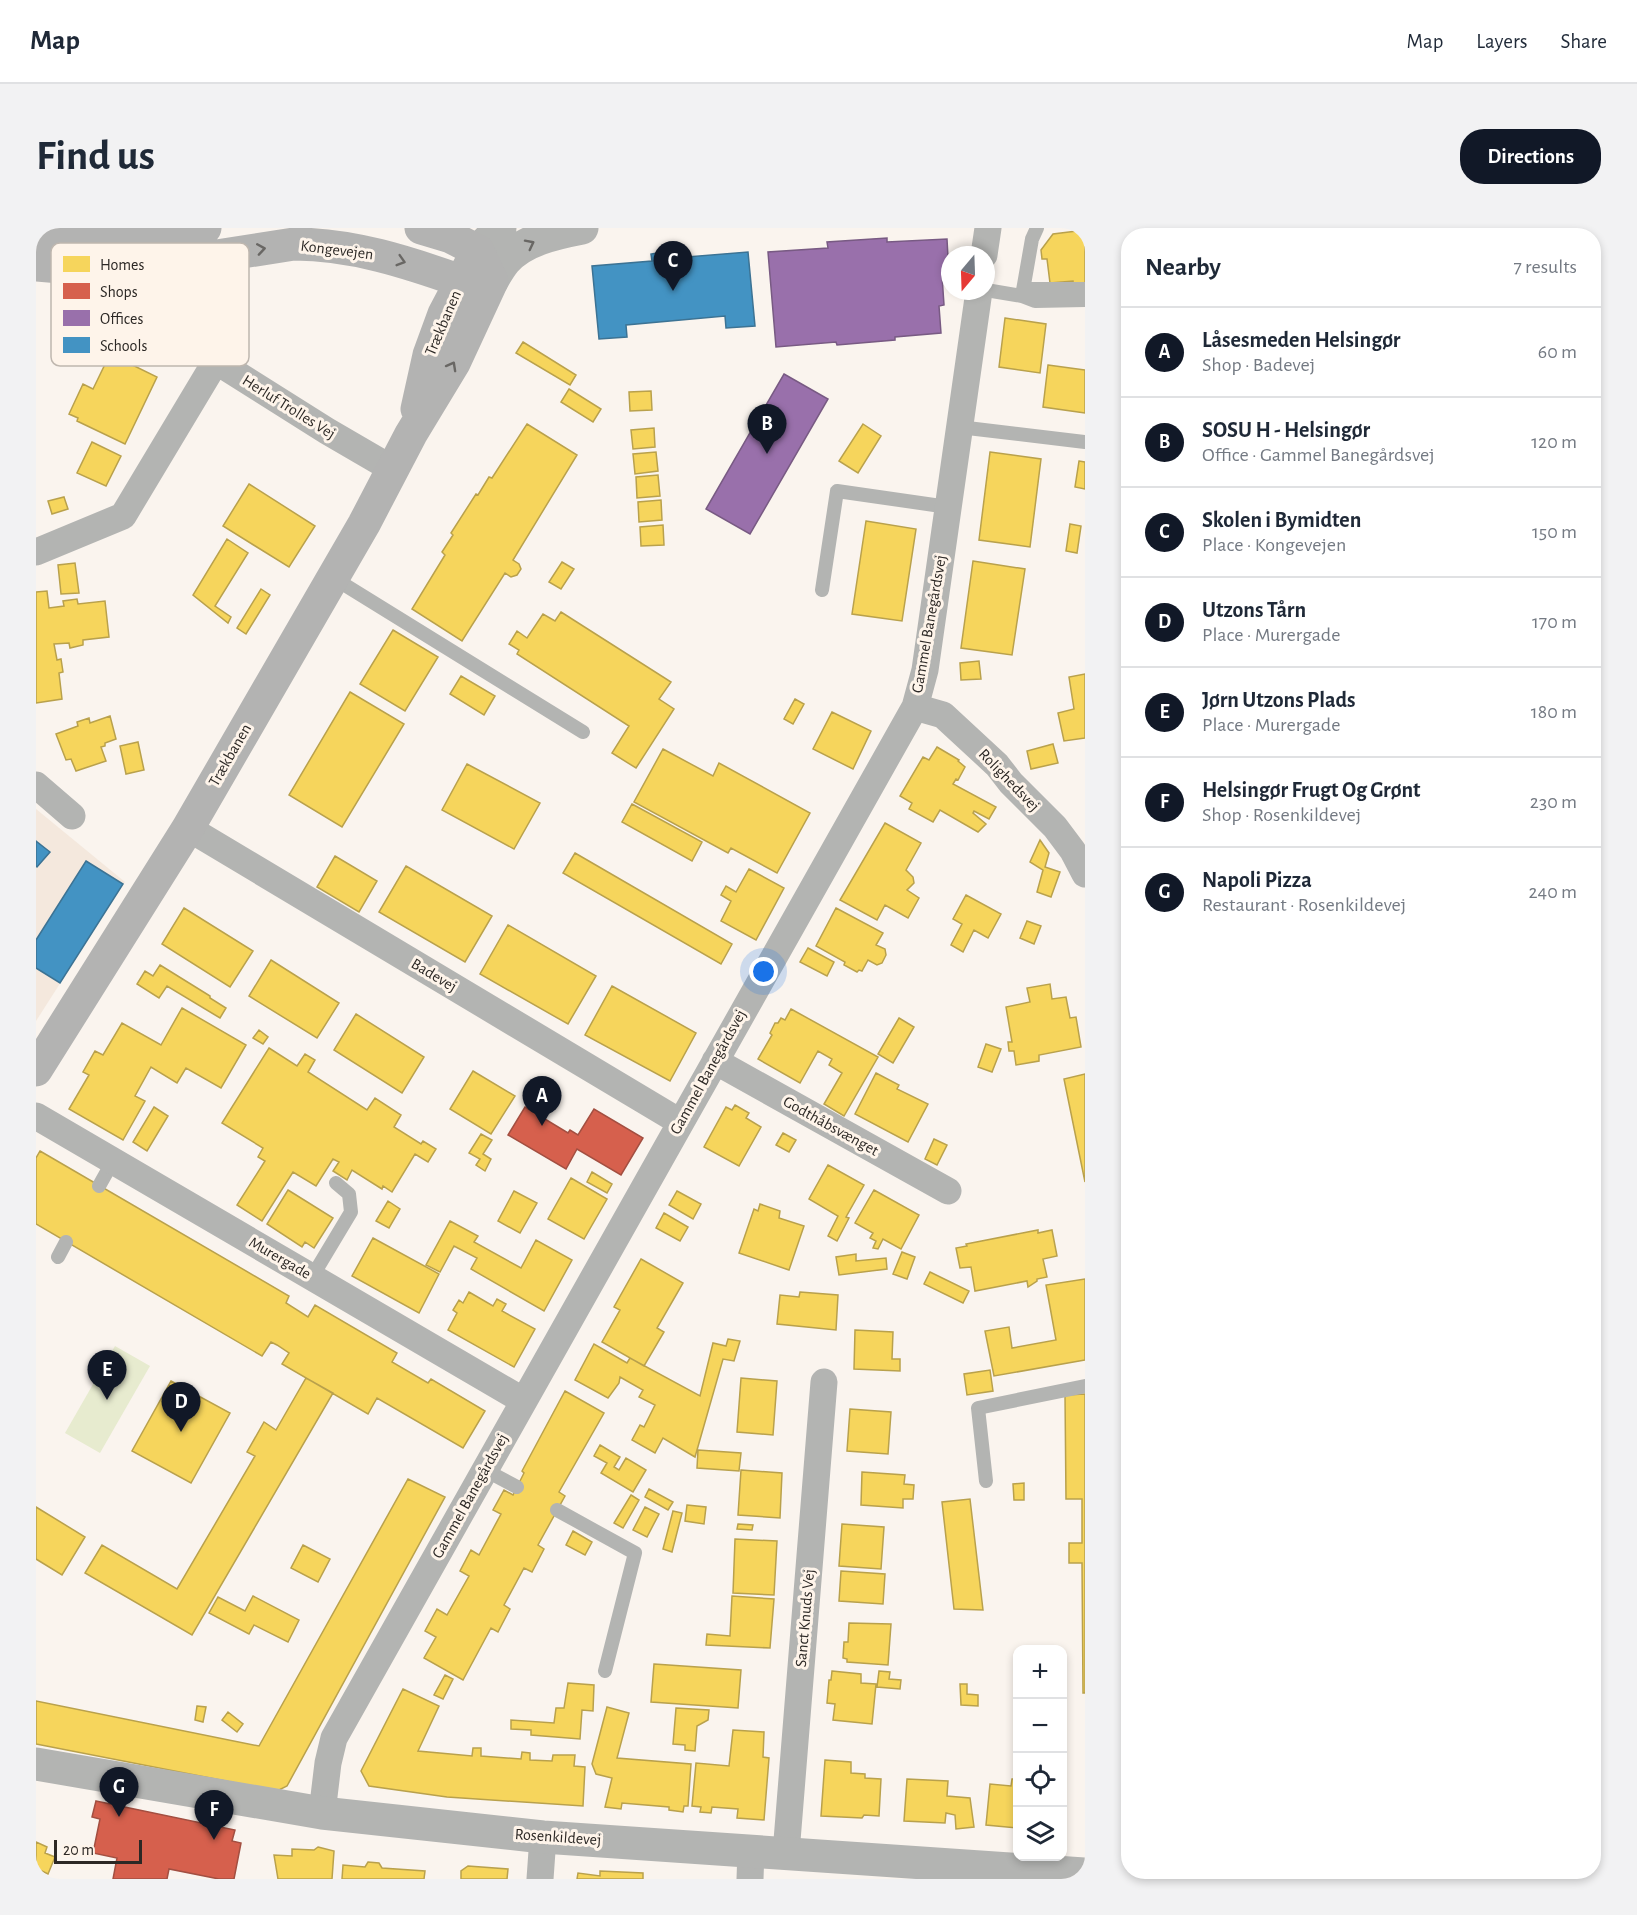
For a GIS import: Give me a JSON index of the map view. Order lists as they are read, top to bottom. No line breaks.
{"streets":{"main road":["Kongevejen","Trækbanen"],"street":["Herluf Trolles Vej","Gammel Banegårdsvej","Rolighedsvej","Badevej","Godthåbsvænget","Murergade","Sanct Knuds Vej","Rosenkildevej"]},"crossings":[["Kongevejen","Trækbanen"],["Trækbanen","Herluf Trolles Vej"],["Trækbanen","Badevej"],["Gammel Banegårdsvej","Rolighedsvej"],["Gammel Banegårdsvej","Badevej"],["Gammel Banegårdsvej","Godthåbsvænget"],["Gammel Banegårdsvej","Murergade"],["Gammel Banegårdsvej","Rosenkildevej"],["Sanct Knuds Vej","Rosenkildevej"]],"one_way":["Kongevejen"],"legend":["Homes","Shops","Offices","Schools"],"scale_bar":"20 m","north":"bottom","page":{"header":"Map","nav":["Map","Layers","Share"],"buttons":"Directions","title":"Find us","heading":["Nearby","7 results"],"pins":["C","B","A","E","D","G","F"],"list":[{"mark":"A","name":"Låsesmeden Helsingør","note":"Shop · Badevej","value":"60 m"},{"mark":"B","name":"SOSU H - Helsingør","note":"Office · Gammel Banegårdsvej","value":"120 m"},{"mark":"C","name":"Skolen i Bymidten","note":"Place · Kongevejen","value":"150 m"},{"mark":"D","name":"Utzons Tårn","note":"Place · Murergade","value":"170 m"},{"mark":"E","name":"Jørn Utzons Plads","note":"Place · Murergade","value":"180 m"},{"mark":"F","name":"Helsingør Frugt Og Grønt","note":"Shop · Rosenkildevej","value":"230 m"},{"mark":"G","name":"Napoli Pizza","note":"Restaurant · Rosenkildevej","value":"240 m"}],"map_buttons":["+","−"],"scale":"20 m"}}
